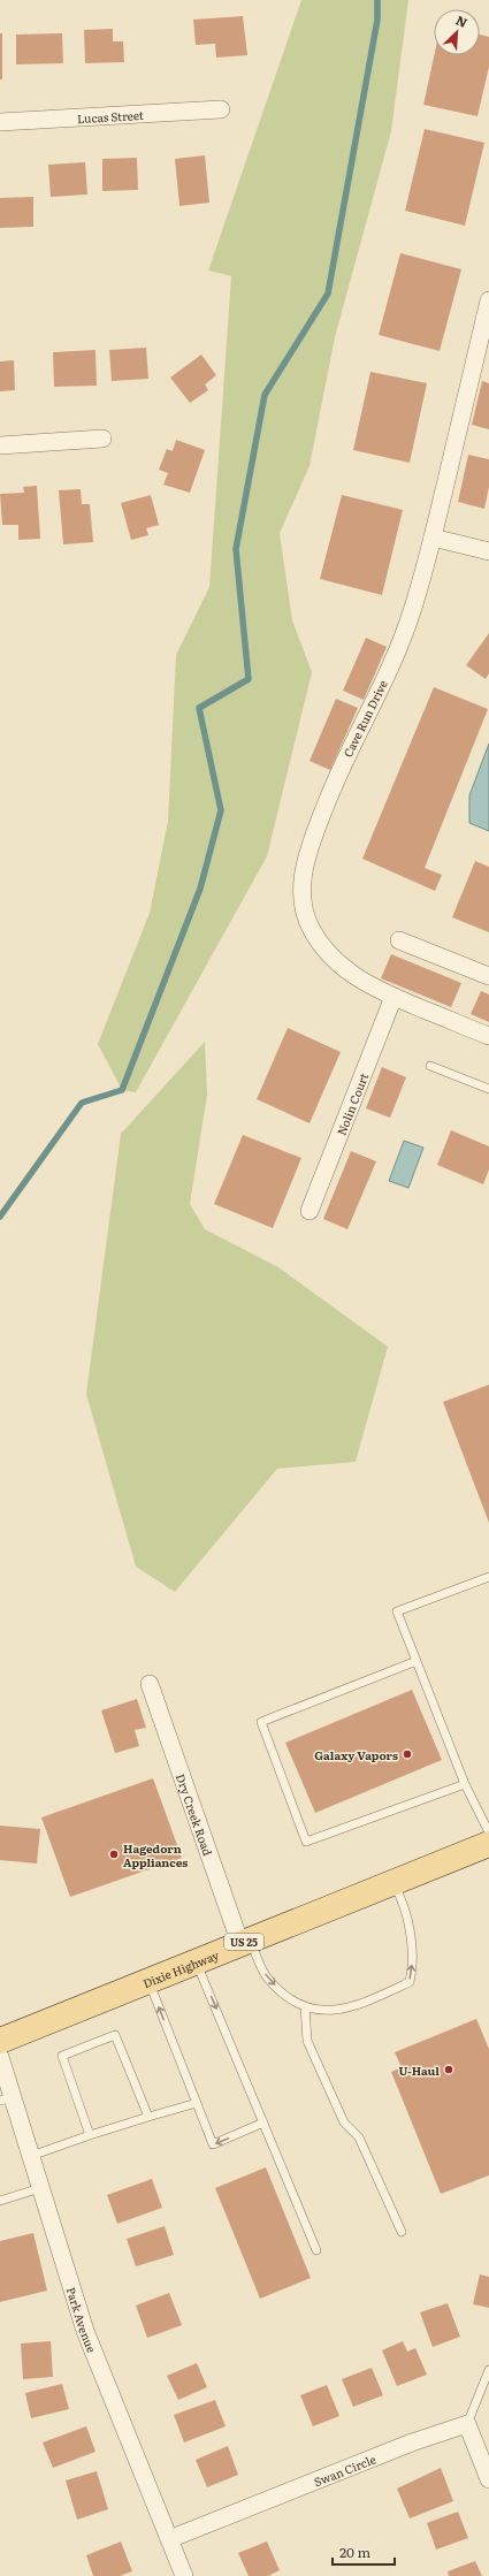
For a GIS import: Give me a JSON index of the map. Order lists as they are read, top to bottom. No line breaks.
{"streets":{"main road":["US 25","Dixie Highway"],"street":["Lucas Street","Cave Run Drive","Nolin Court","Dry Creek Road","Park Avenue","Swan Circle"]},"crossings":[["Cave Run Drive","Nolin Court"],["Dry Creek Road","Dixie Highway"],["Park Avenue","Swan Circle"]],"places":["Galaxy Vapors","Hagedorn Appliances","U-Haul"],"scale_bar":"20 m","north":"top right"}
